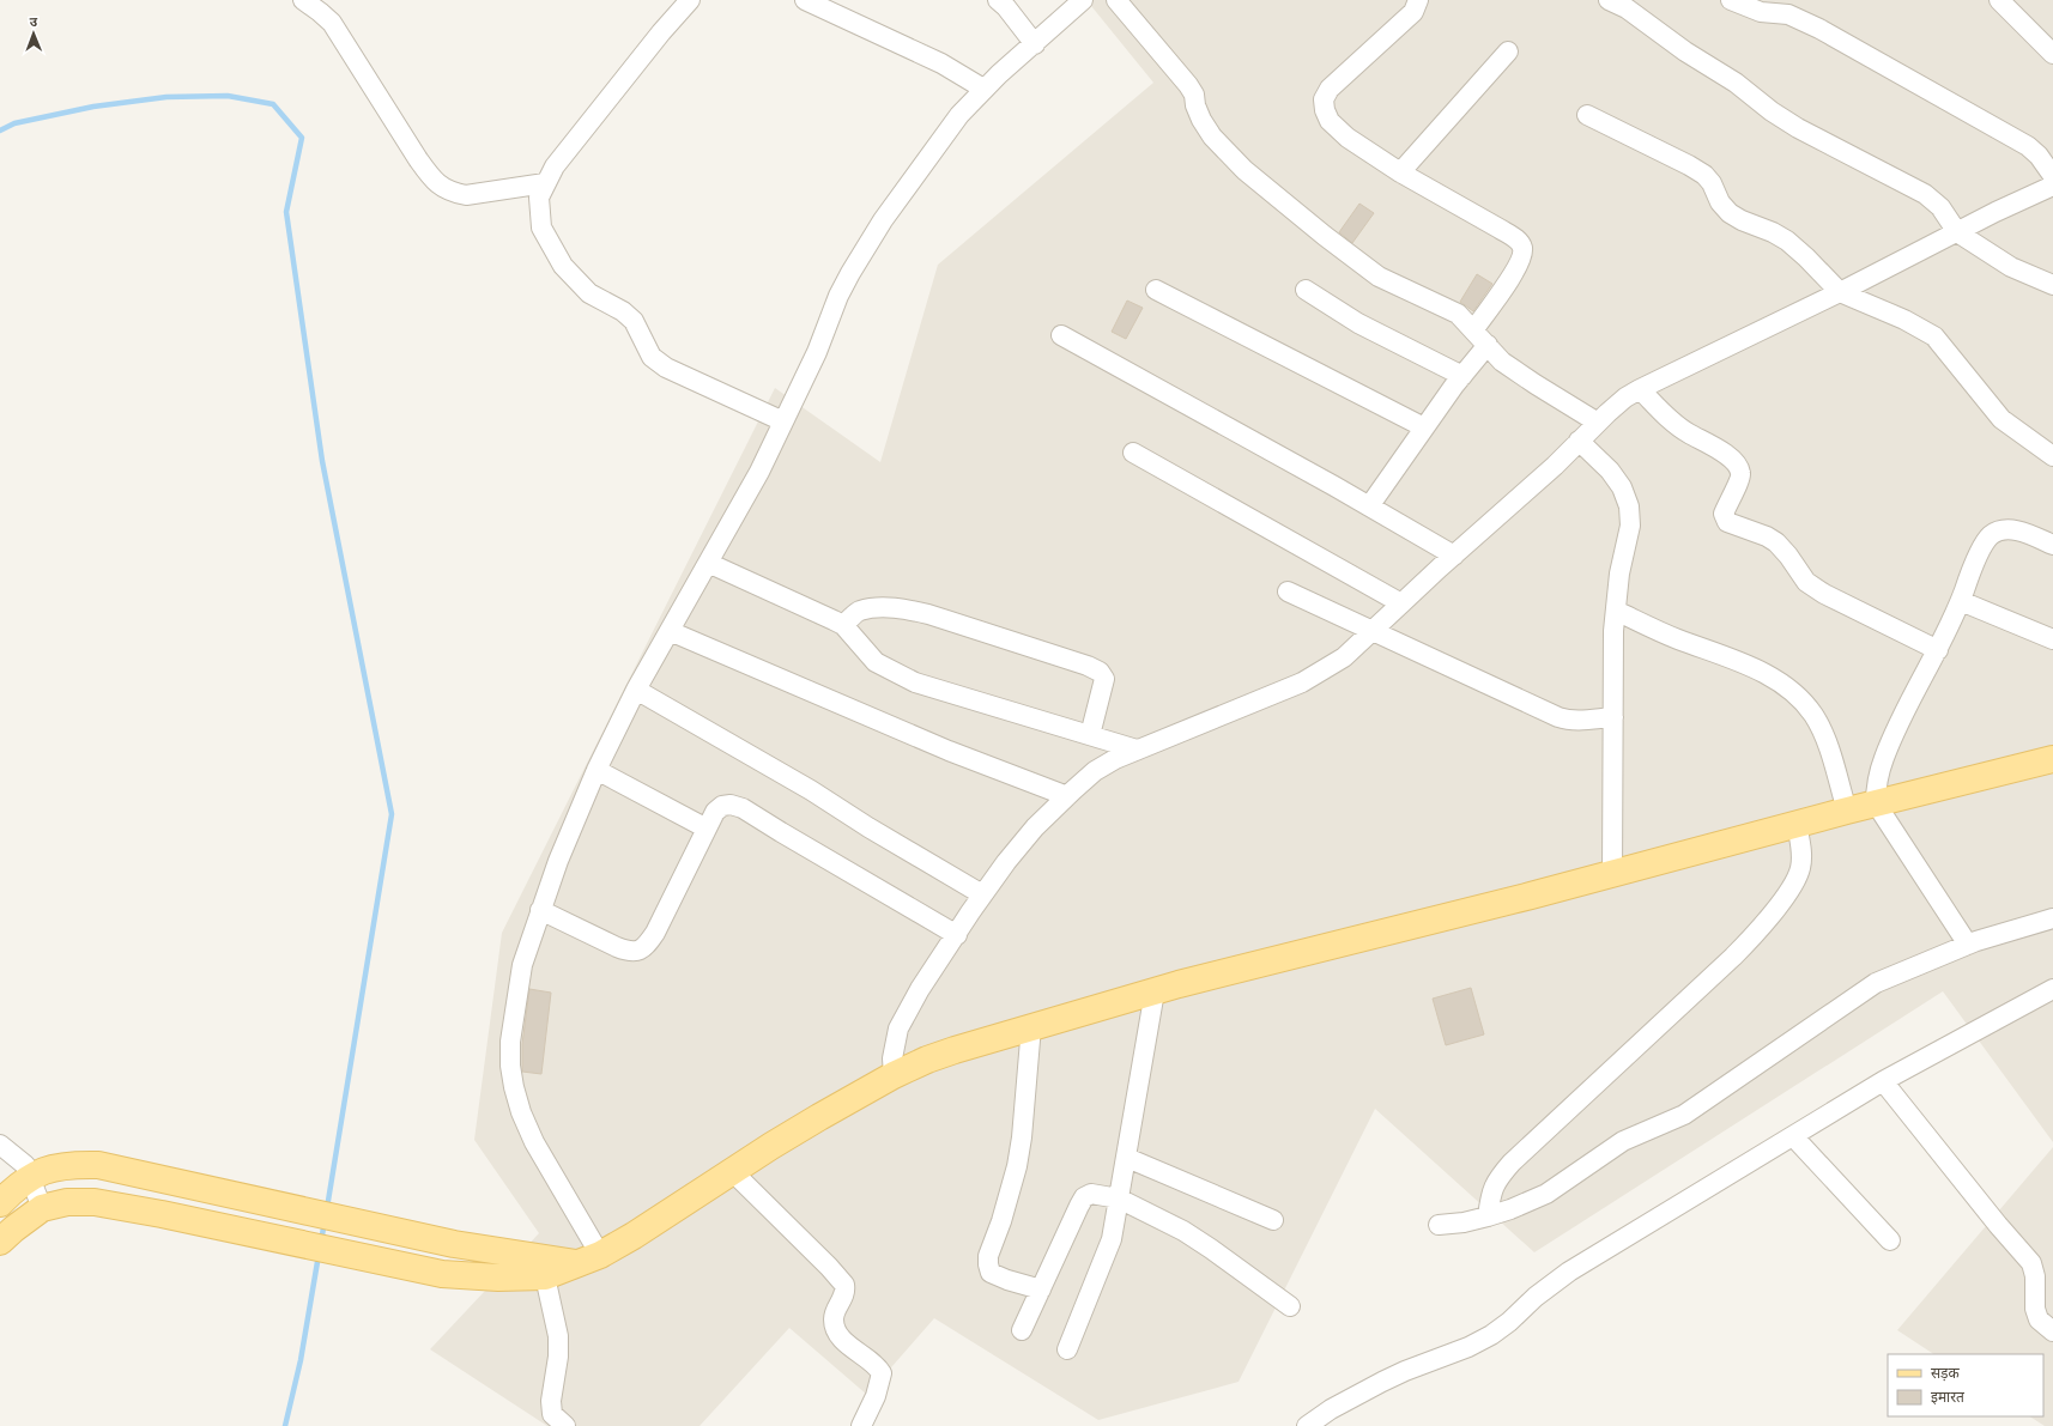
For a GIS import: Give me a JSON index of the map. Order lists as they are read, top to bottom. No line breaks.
{"legend":["सड़क","इमारत"],"north":"top"}
